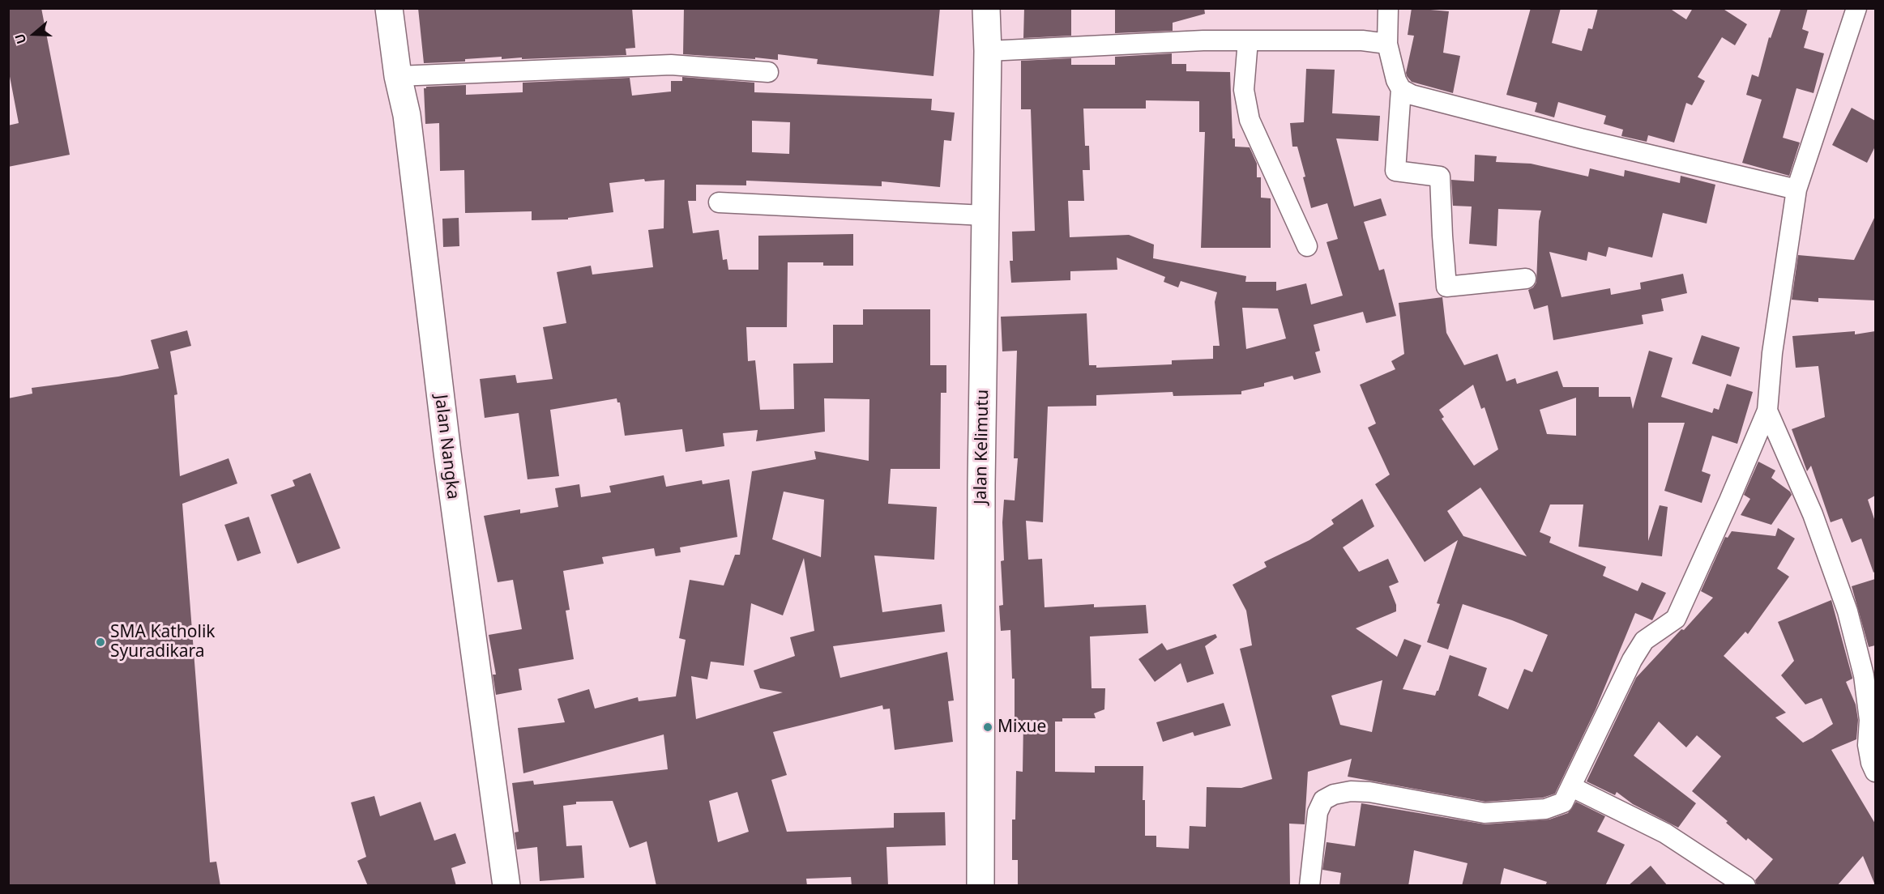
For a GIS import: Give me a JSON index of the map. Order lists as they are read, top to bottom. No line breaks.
{"streets":{"street":["Jalan Nangka","Jalan Kelimutu"]},"places":["SMA Katholik Syuradikara","Mixue"],"north":"left"}
